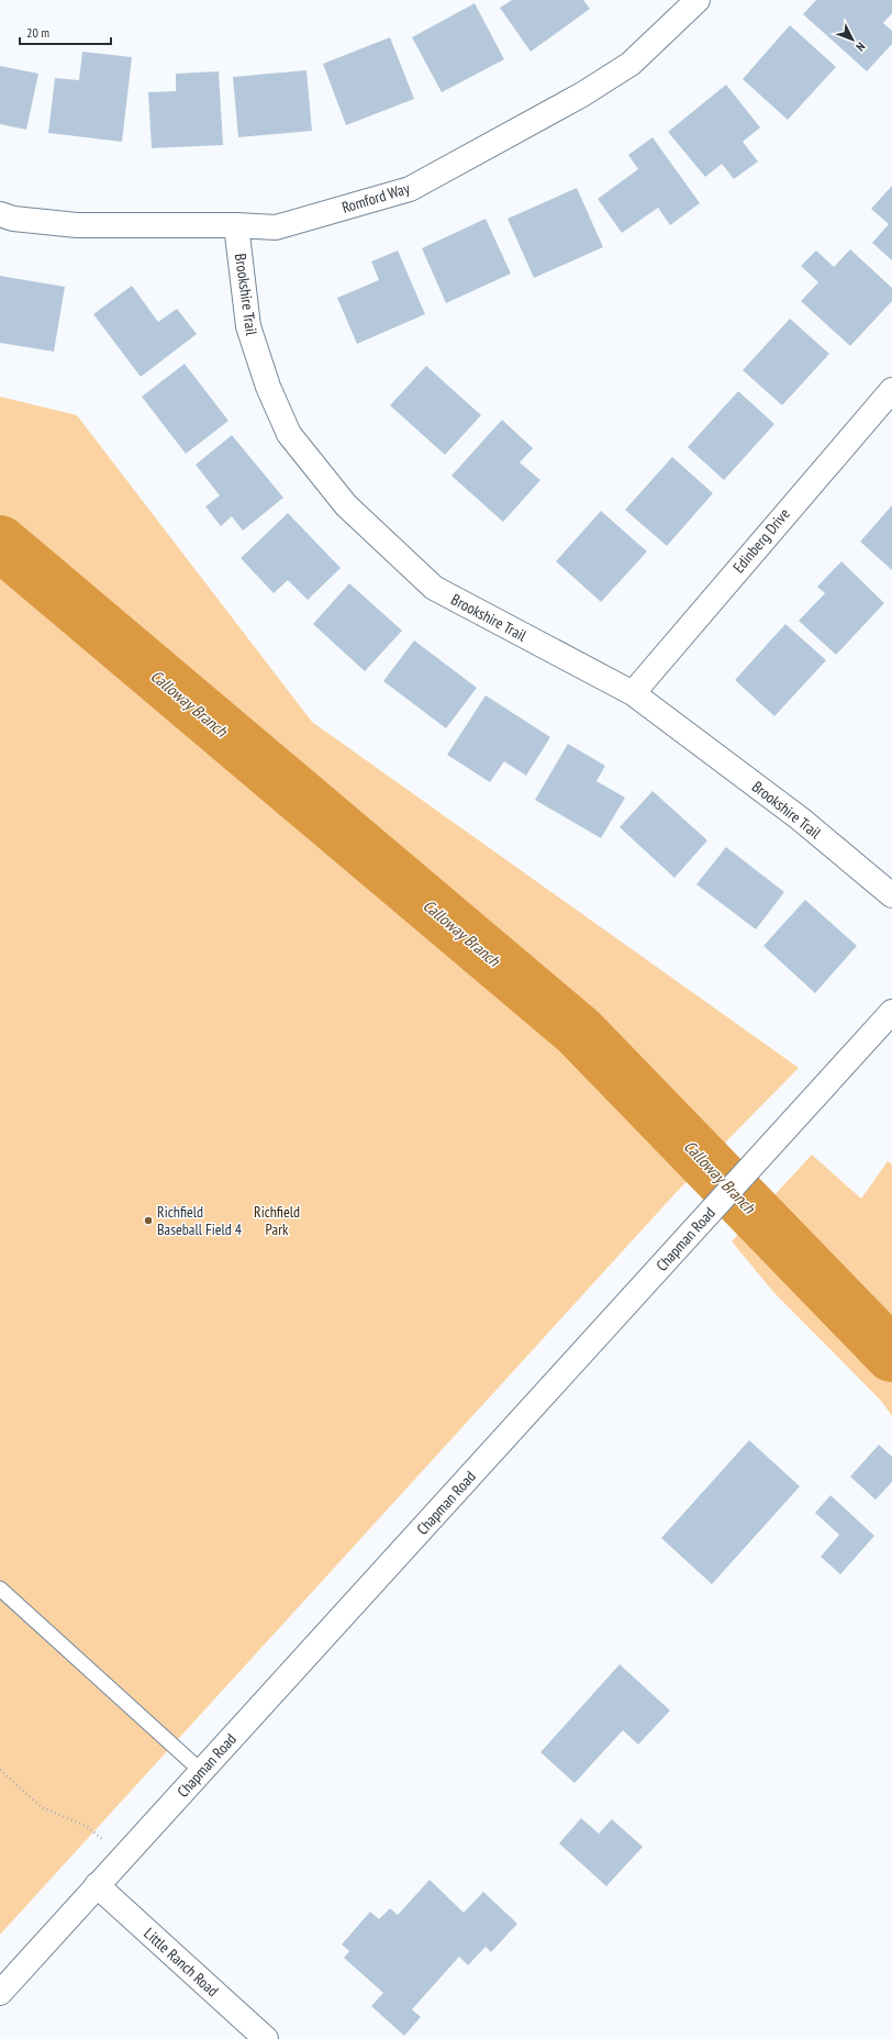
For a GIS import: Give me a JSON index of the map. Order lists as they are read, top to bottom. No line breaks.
{"streets":{"street":["Romford Way","Brookshire Trail","Edinberg Drive","Chapman Road","Little Ranch Road"]},"crossings":[["Romford Way","Brookshire Trail"],["Brookshire Trail","Edinberg Drive"],["Chapman Road","Little Ranch Road"]],"water":["Calloway Branch"],"parks":["Richfield Park"],"places":["Richfield Baseball Field 4"],"scale_bar":"20 m","north":"bottom right"}
